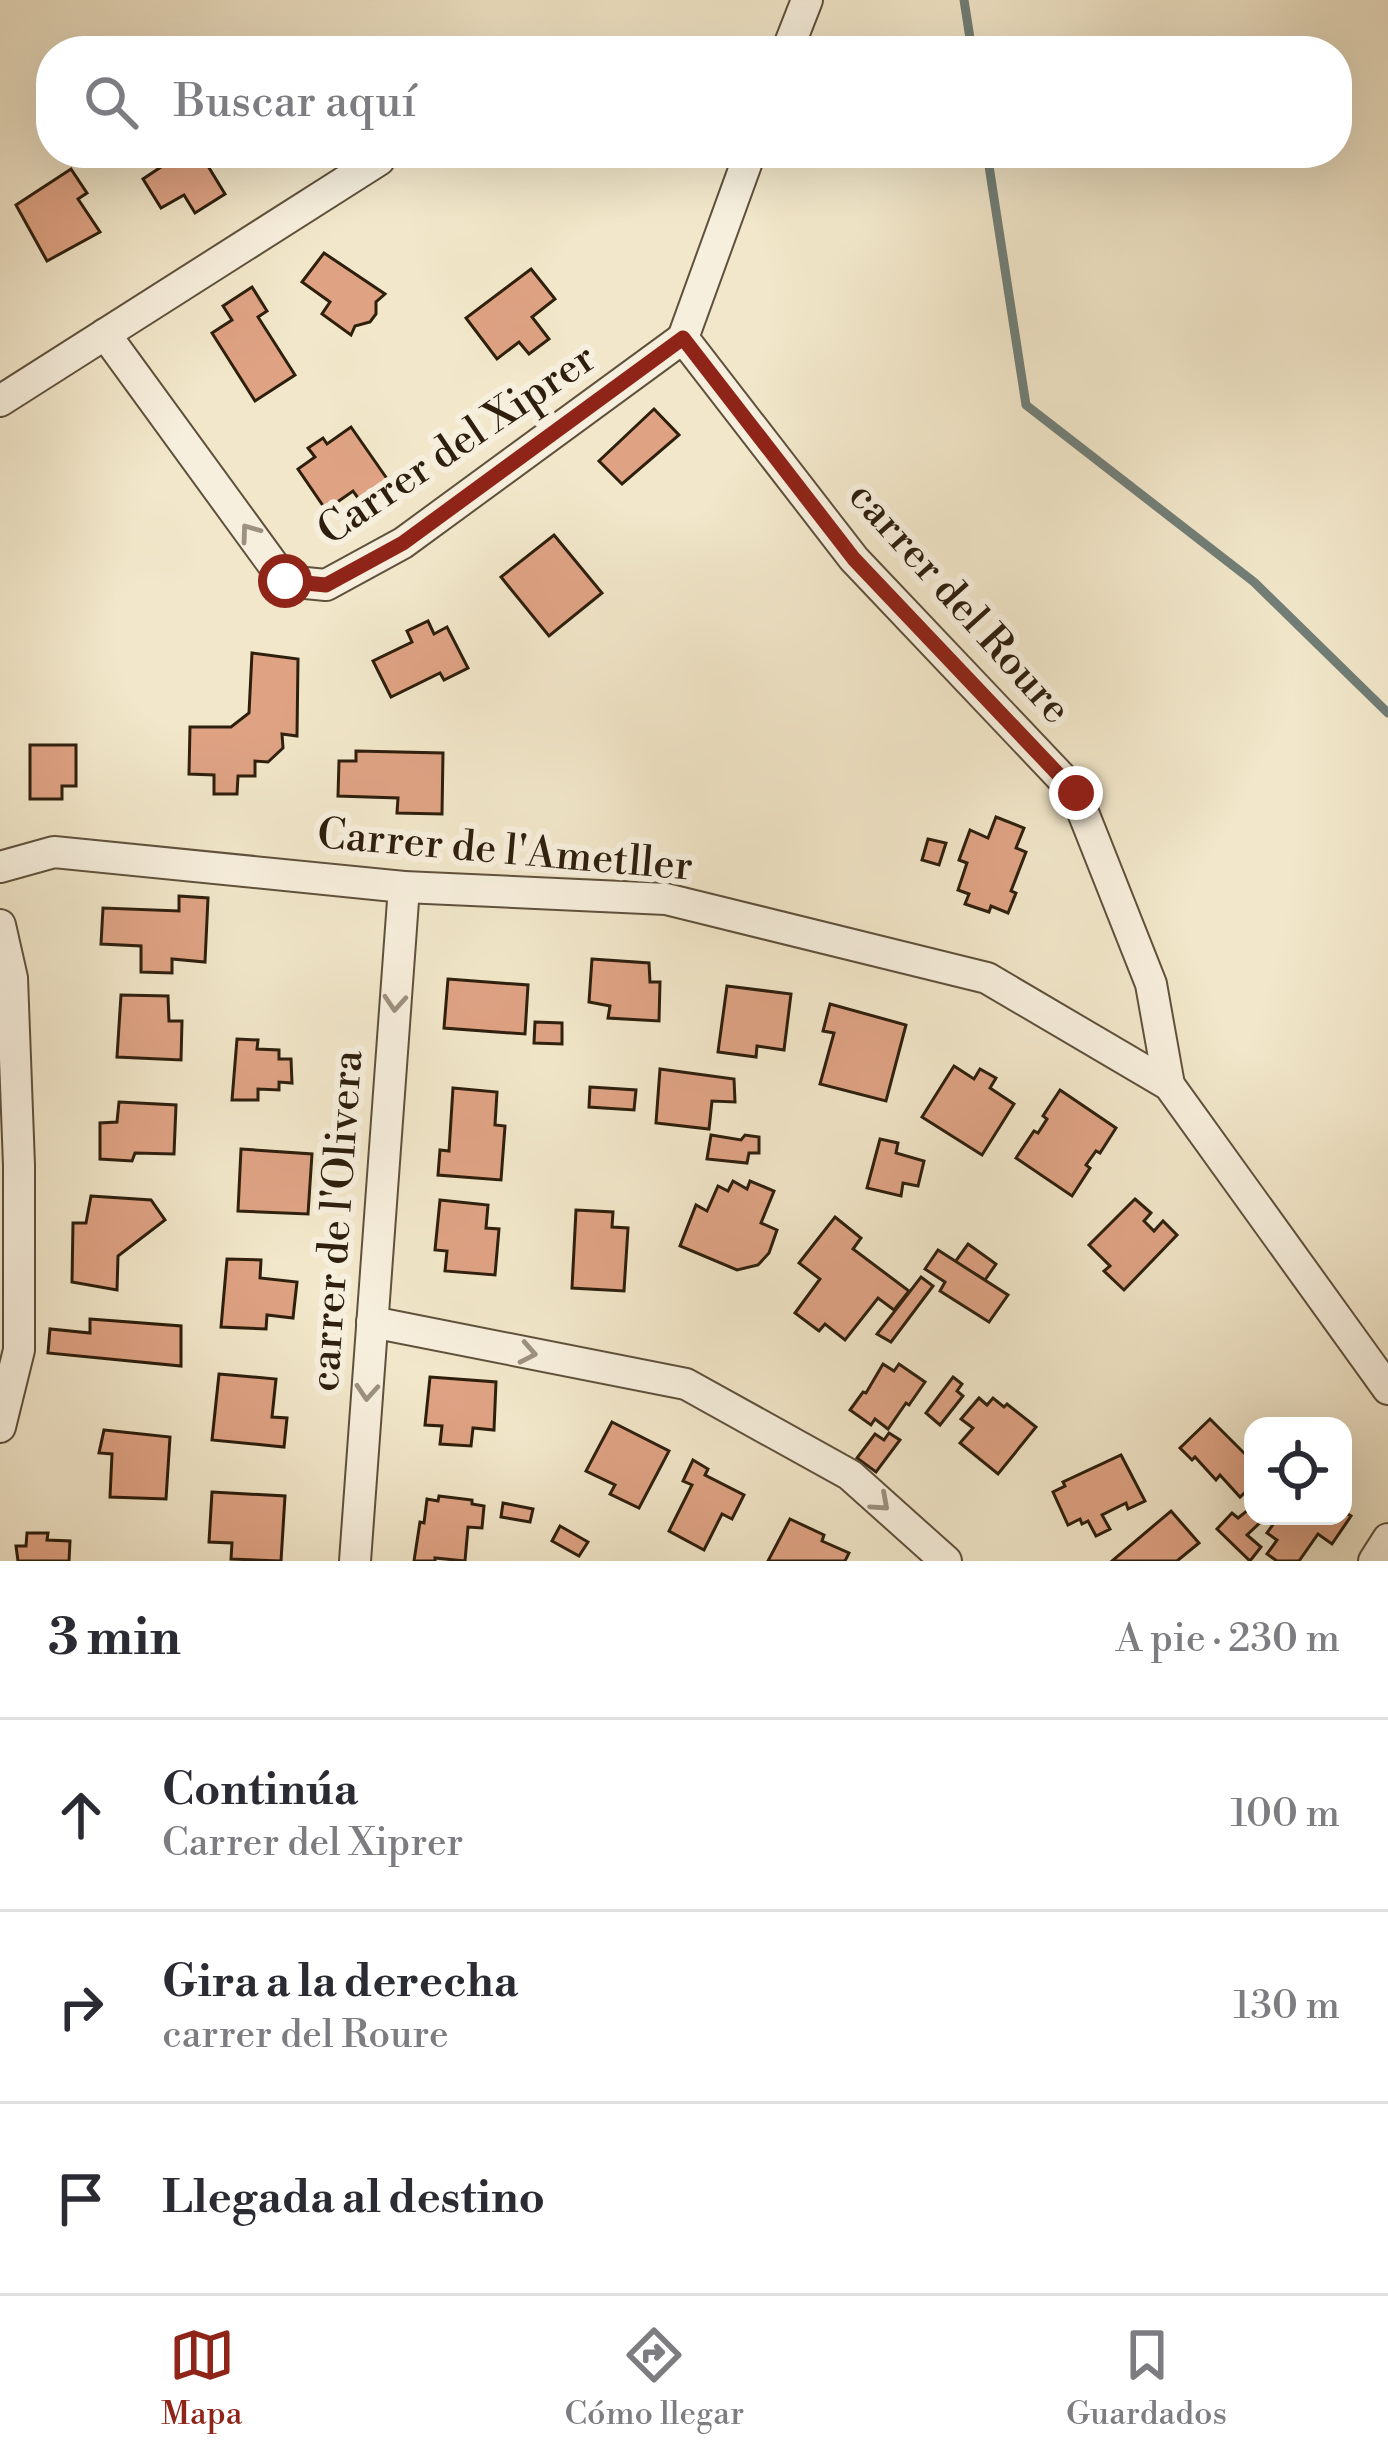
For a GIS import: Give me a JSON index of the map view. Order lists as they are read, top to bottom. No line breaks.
{"streets":{"street":["Carrer del Xiprer","carrer del Roure","Carrer de l'Ametller","carrer de l'Olivera"]},"crossings":[["Carrer del Xiprer","carrer del Roure"],["carrer del Roure","Carrer de l'Ametller"],["Carrer de l'Ametller","carrer de l'Olivera"]],"one_way":["carrer de l'Olivera"],"page":{"search":"Buscar aquí","heading":["3 min","A pie · 230 m"],"list":[["Continúa","Carrer del Xiprer","100 m"],["Gira a la derecha","carrer del Roure","130 m"],"Llegada al destino"],"nav":["Mapa","Cómo llegar","Guardados"]}}
